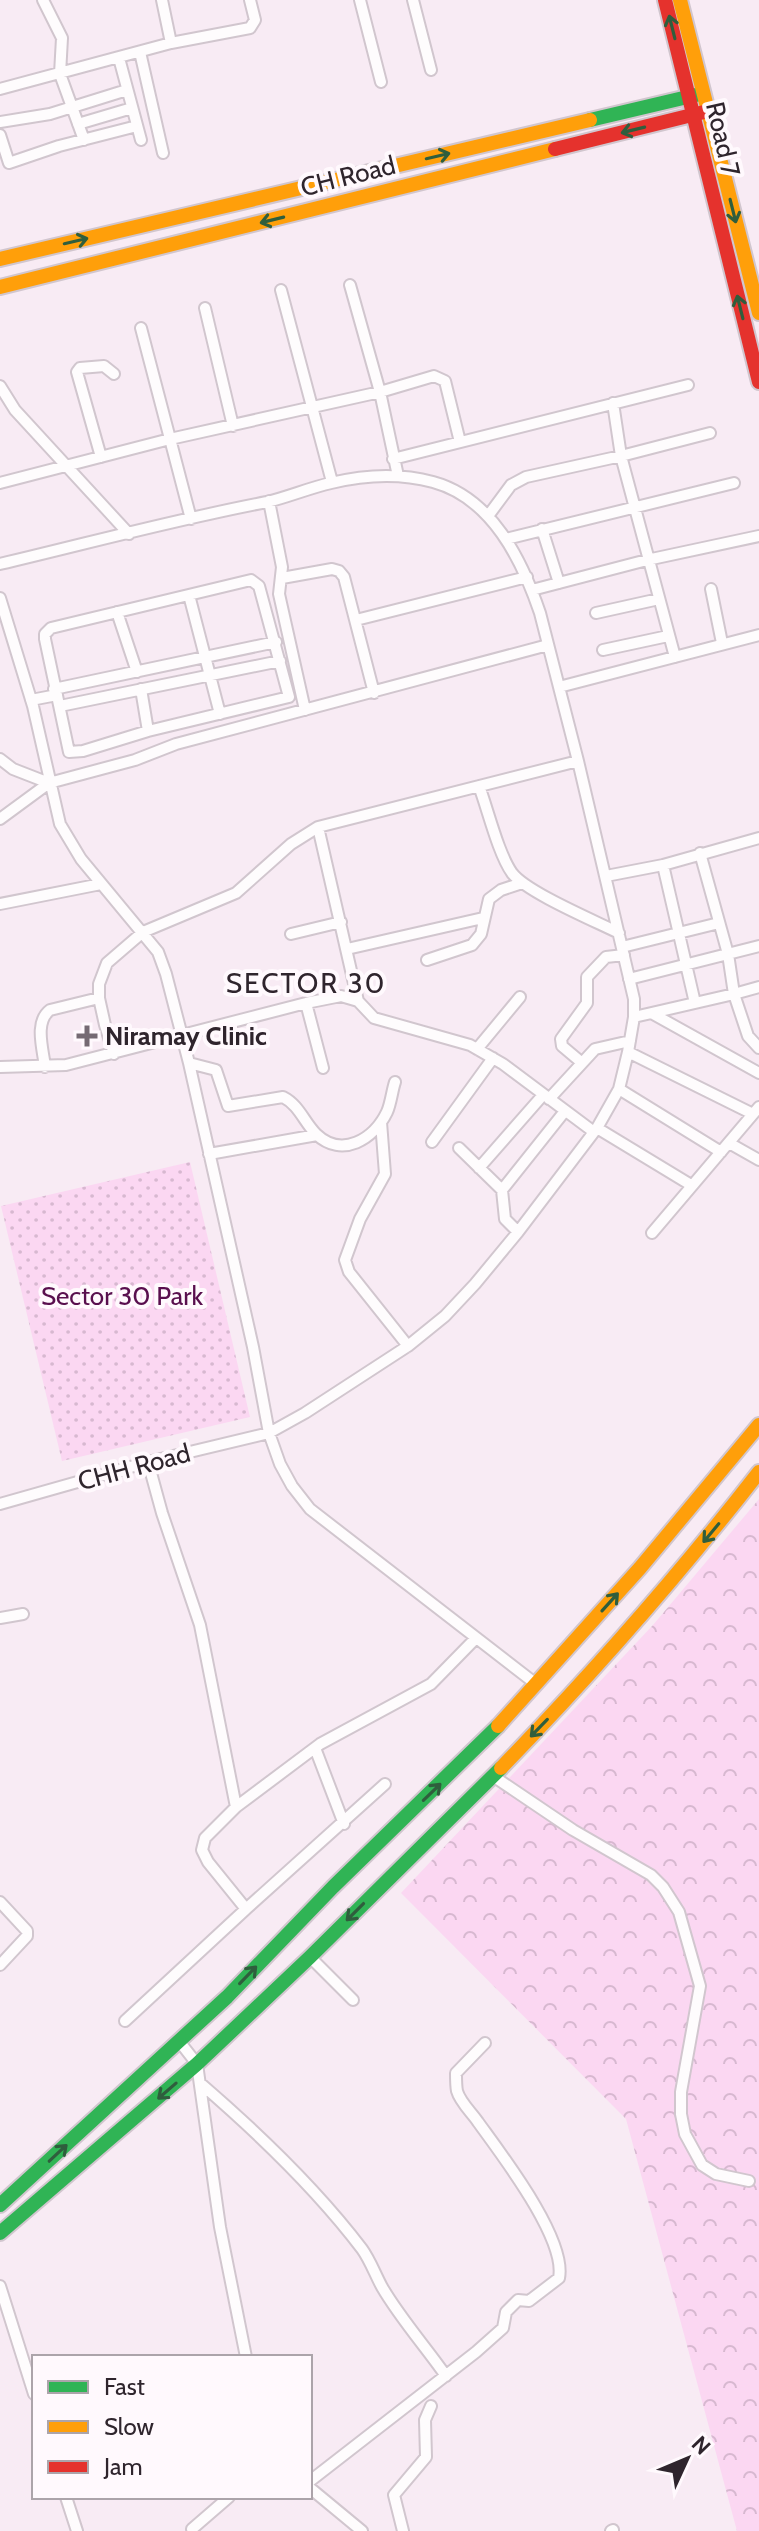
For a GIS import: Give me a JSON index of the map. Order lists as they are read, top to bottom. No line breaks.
{"streets":{"main road":["Road 7","CH Road"],"street":["CHH Road"]},"crossings":[["Road 7","CH Road"]],"districts":["SECTOR 30"],"parks":["Sector 30 Park"],"places":{"health":["Niramay Clinic"]},"legend":["Fast","Slow","Jam"],"north":"top right"}
